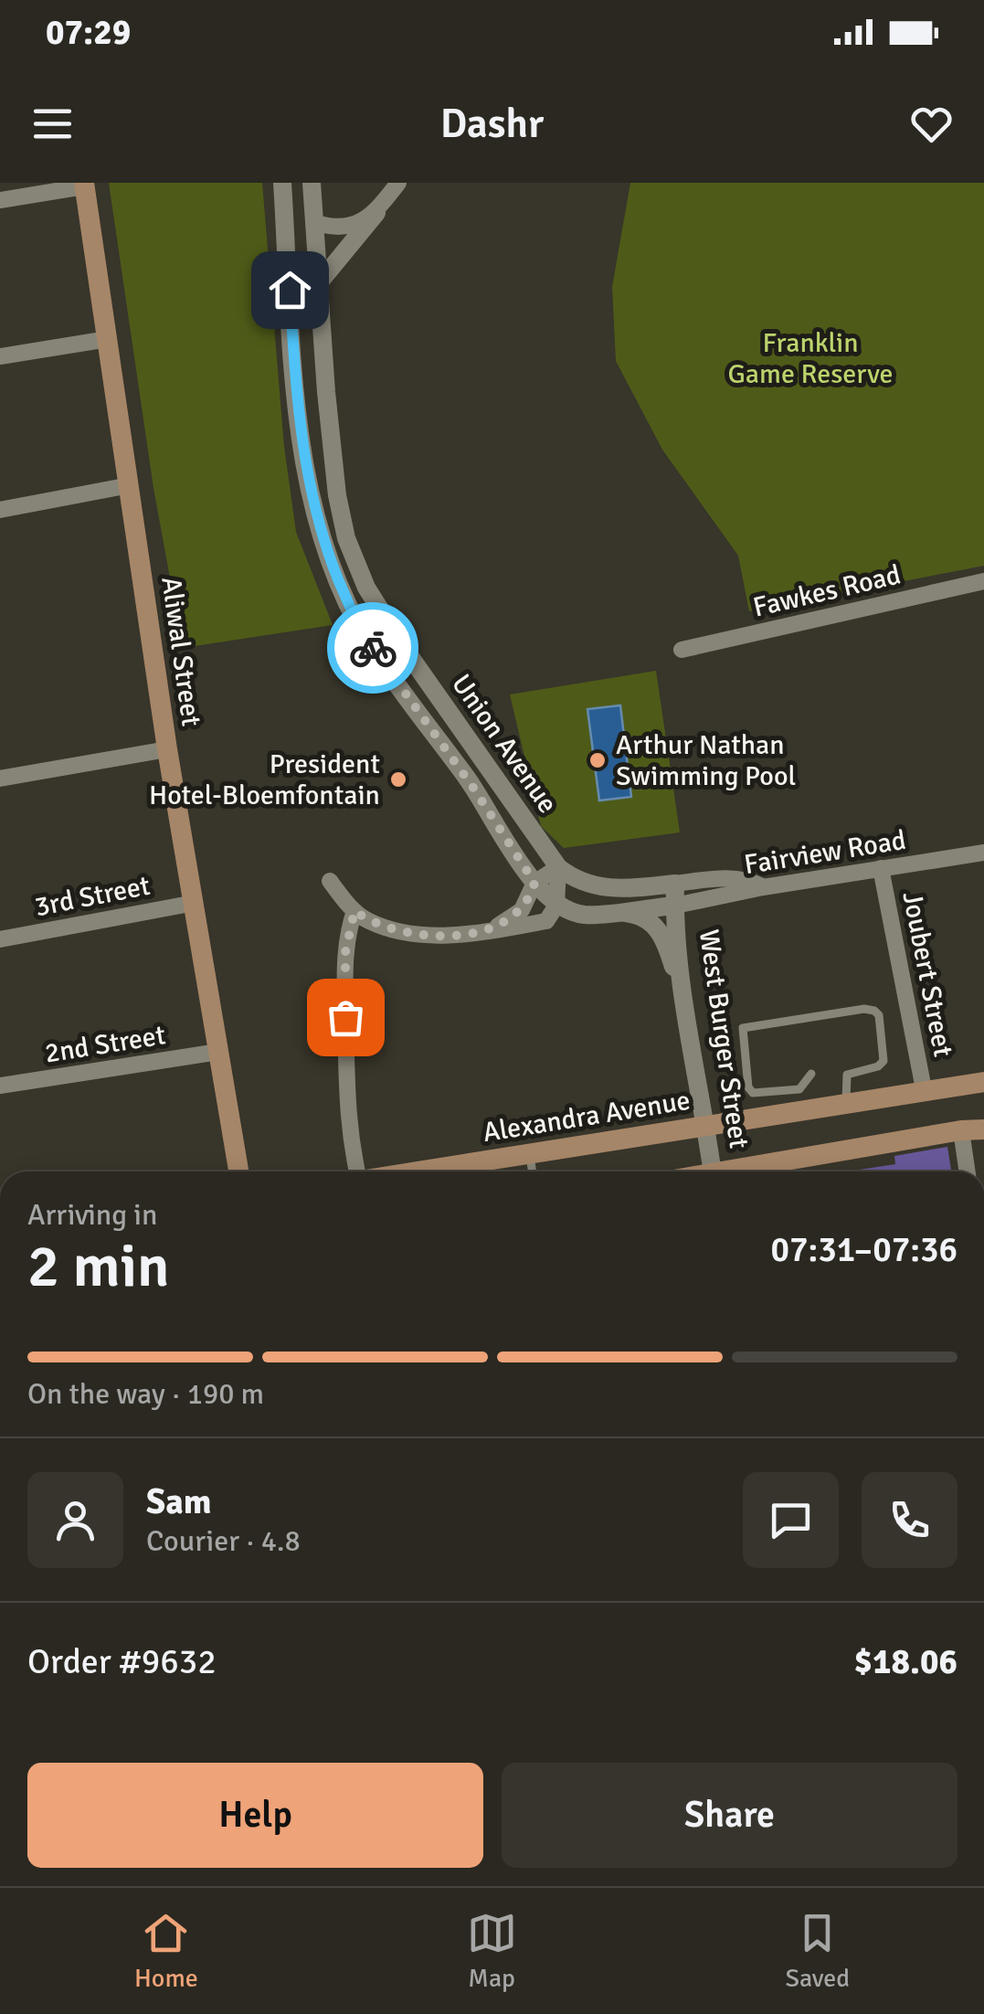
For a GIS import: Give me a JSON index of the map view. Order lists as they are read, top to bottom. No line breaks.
{"streets":{"main road":["Aliwal Street","Alexandra Avenue"],"street":["Fawkes Road","Union Avenue","Fairview Road","3rd Street","Joubert Street","West Burger Street","2nd Street"]},"crossings":[["Aliwal Street","3rd Street"],["Aliwal Street","2nd Street"],["Union Avenue","Fairview Road"],["Union Avenue","West Burger Street"],["Fairview Road","Joubert Street"],["Fairview Road","West Burger Street"],["Joubert Street","Alexandra Avenue"],["West Burger Street","Alexandra Avenue"]],"parks":["Franklin Game Reserve"],"places":["Arthur Nathan Swimming Pool","President Hotel-Bloemfontain"],"page":{"status":"07:29","header":"Dashr","heading":["2 min","Arriving in","07:31–07:36"],"panel":["Sam","Courier · 4.8","Order #9632","$18.06"],"bar":"On the way · 190 m","buttons":["Help","Share"],"tabs":["Home","Map","Saved"]}}
